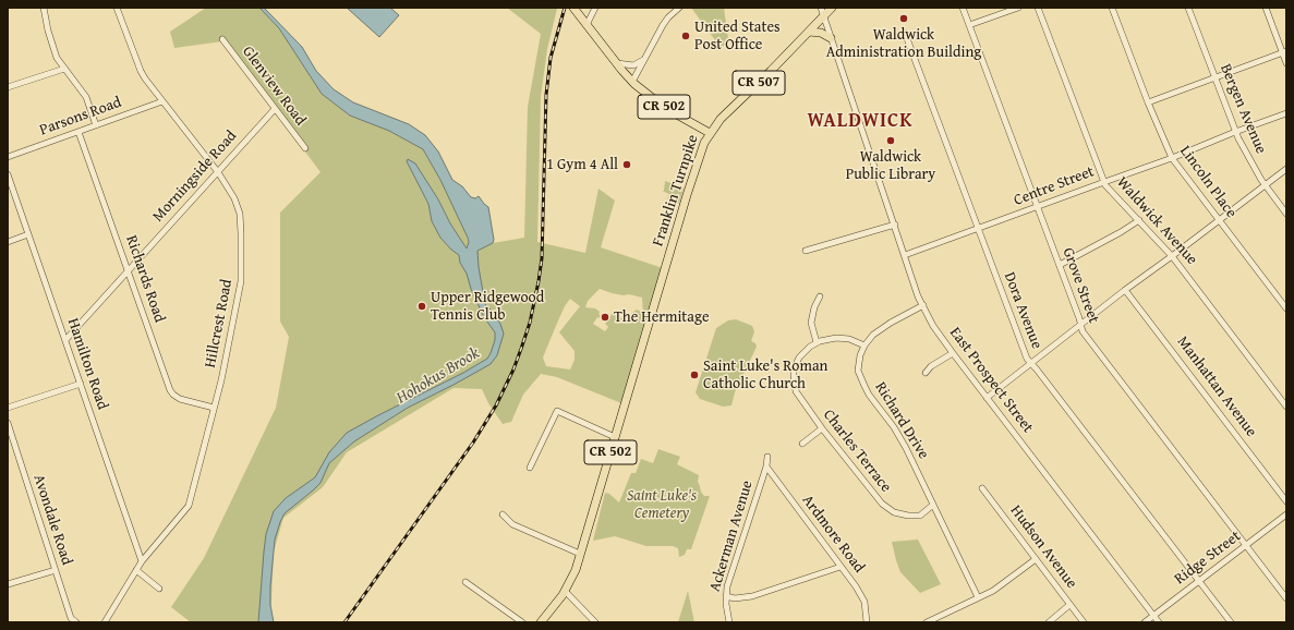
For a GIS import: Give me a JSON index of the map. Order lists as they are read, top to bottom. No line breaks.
{"streets":{"main road":["CR 507","CR 502","Franklin Turnpike"],"street":["Glenview Road","Bergen Avenue","Parsons Road","Morningside Road","Lincoln Place","Centre Street","Waldwick Avenue","Richards Road","Grove Street","Dora Avenue","Hillcrest Road","Hamilton Road","East Prospect Street","Manhattan Avenue","Richard Drive","Charles Terrace","Avondale Road","Ardmore Road","Ackerman Avenue","Hudson Avenue","Ridge Street"]},"crossings":[["Glenview Road","Morningside Road"],["CR 502","Franklin Turnpike"],["Bergen Avenue","Centre Street"],["Parsons Road","Richards Road"],["Parsons Road","Hillcrest Road"],["Morningside Road","Richards Road"],["Morningside Road","Hillcrest Road"],["Morningside Road","Hamilton Road"],["Lincoln Place","Centre Street"],["Centre Street","Waldwick Avenue"],["Centre Street","Grove Street"],["Centre Street","Dora Avenue"],["Centre Street","East Prospect Street"],["Franklin Turnpike","East Prospect Street"],["Richards Road","Hillcrest Road"],["Grove Street","Ridge Street"],["Dora Avenue","Ridge Street"],["Hillcrest Road","Hamilton Road"],["East Prospect Street","Richard Drive"],["East Prospect Street","Ridge Street"],["Richard Drive","Charles Terrace"],["Ardmore Road","Ackerman Avenue"]],"districts":["WALDWICK"],"water":["Hohokus Brook"],"parks":["Saint Luke's Cemetery"],"places":["Waldwick Administration Building","United States Post Office","Waldwick Public Library","1 Gym 4 All","Upper Ridgewood Tennis Club","The Hermitage","Saint Luke's Roman Catholic Church"]}
